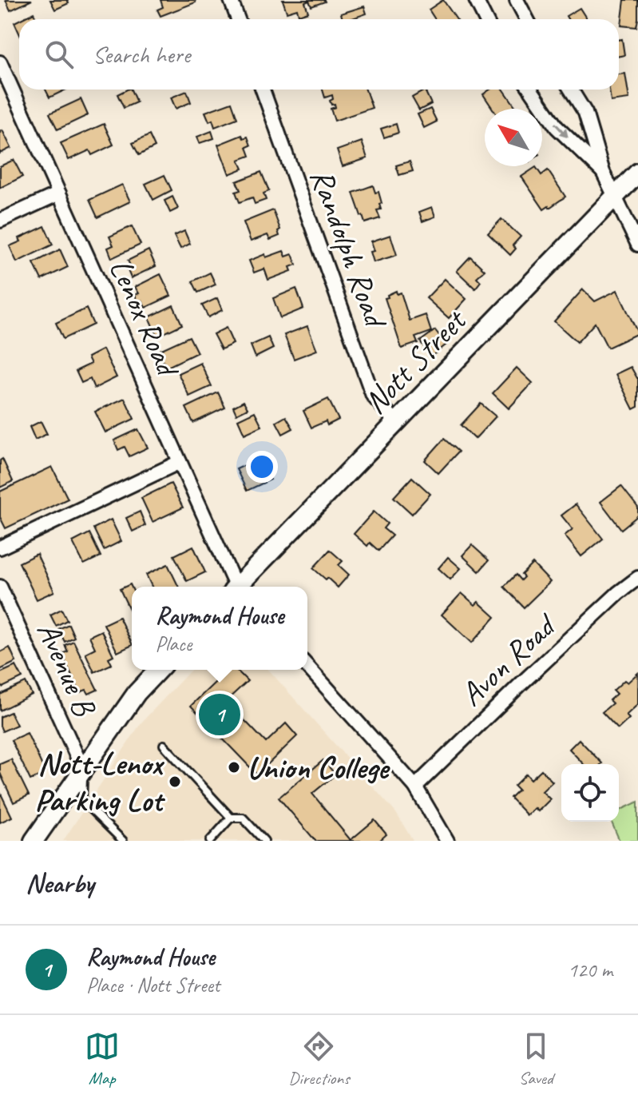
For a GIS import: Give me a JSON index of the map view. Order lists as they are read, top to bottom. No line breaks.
{"streets":{"main road":["Nott Street"],"street":["Randolph Road","Lenox Road","Avon Road","Avenue B"]},"crossings":[["Randolph Road","Nott Street"]],"places":["Union College","Nott-Lenox Parking Lot"],"north":"top left","page":{"search":"Search here","popup":["Raymond House","Place"],"pins":"1","heading":"Nearby","list":[{"mark":"1","name":"Raymond House","note":"Place · Nott Street","value":"120 m"}],"nav":["Map","Directions","Saved"]}}
